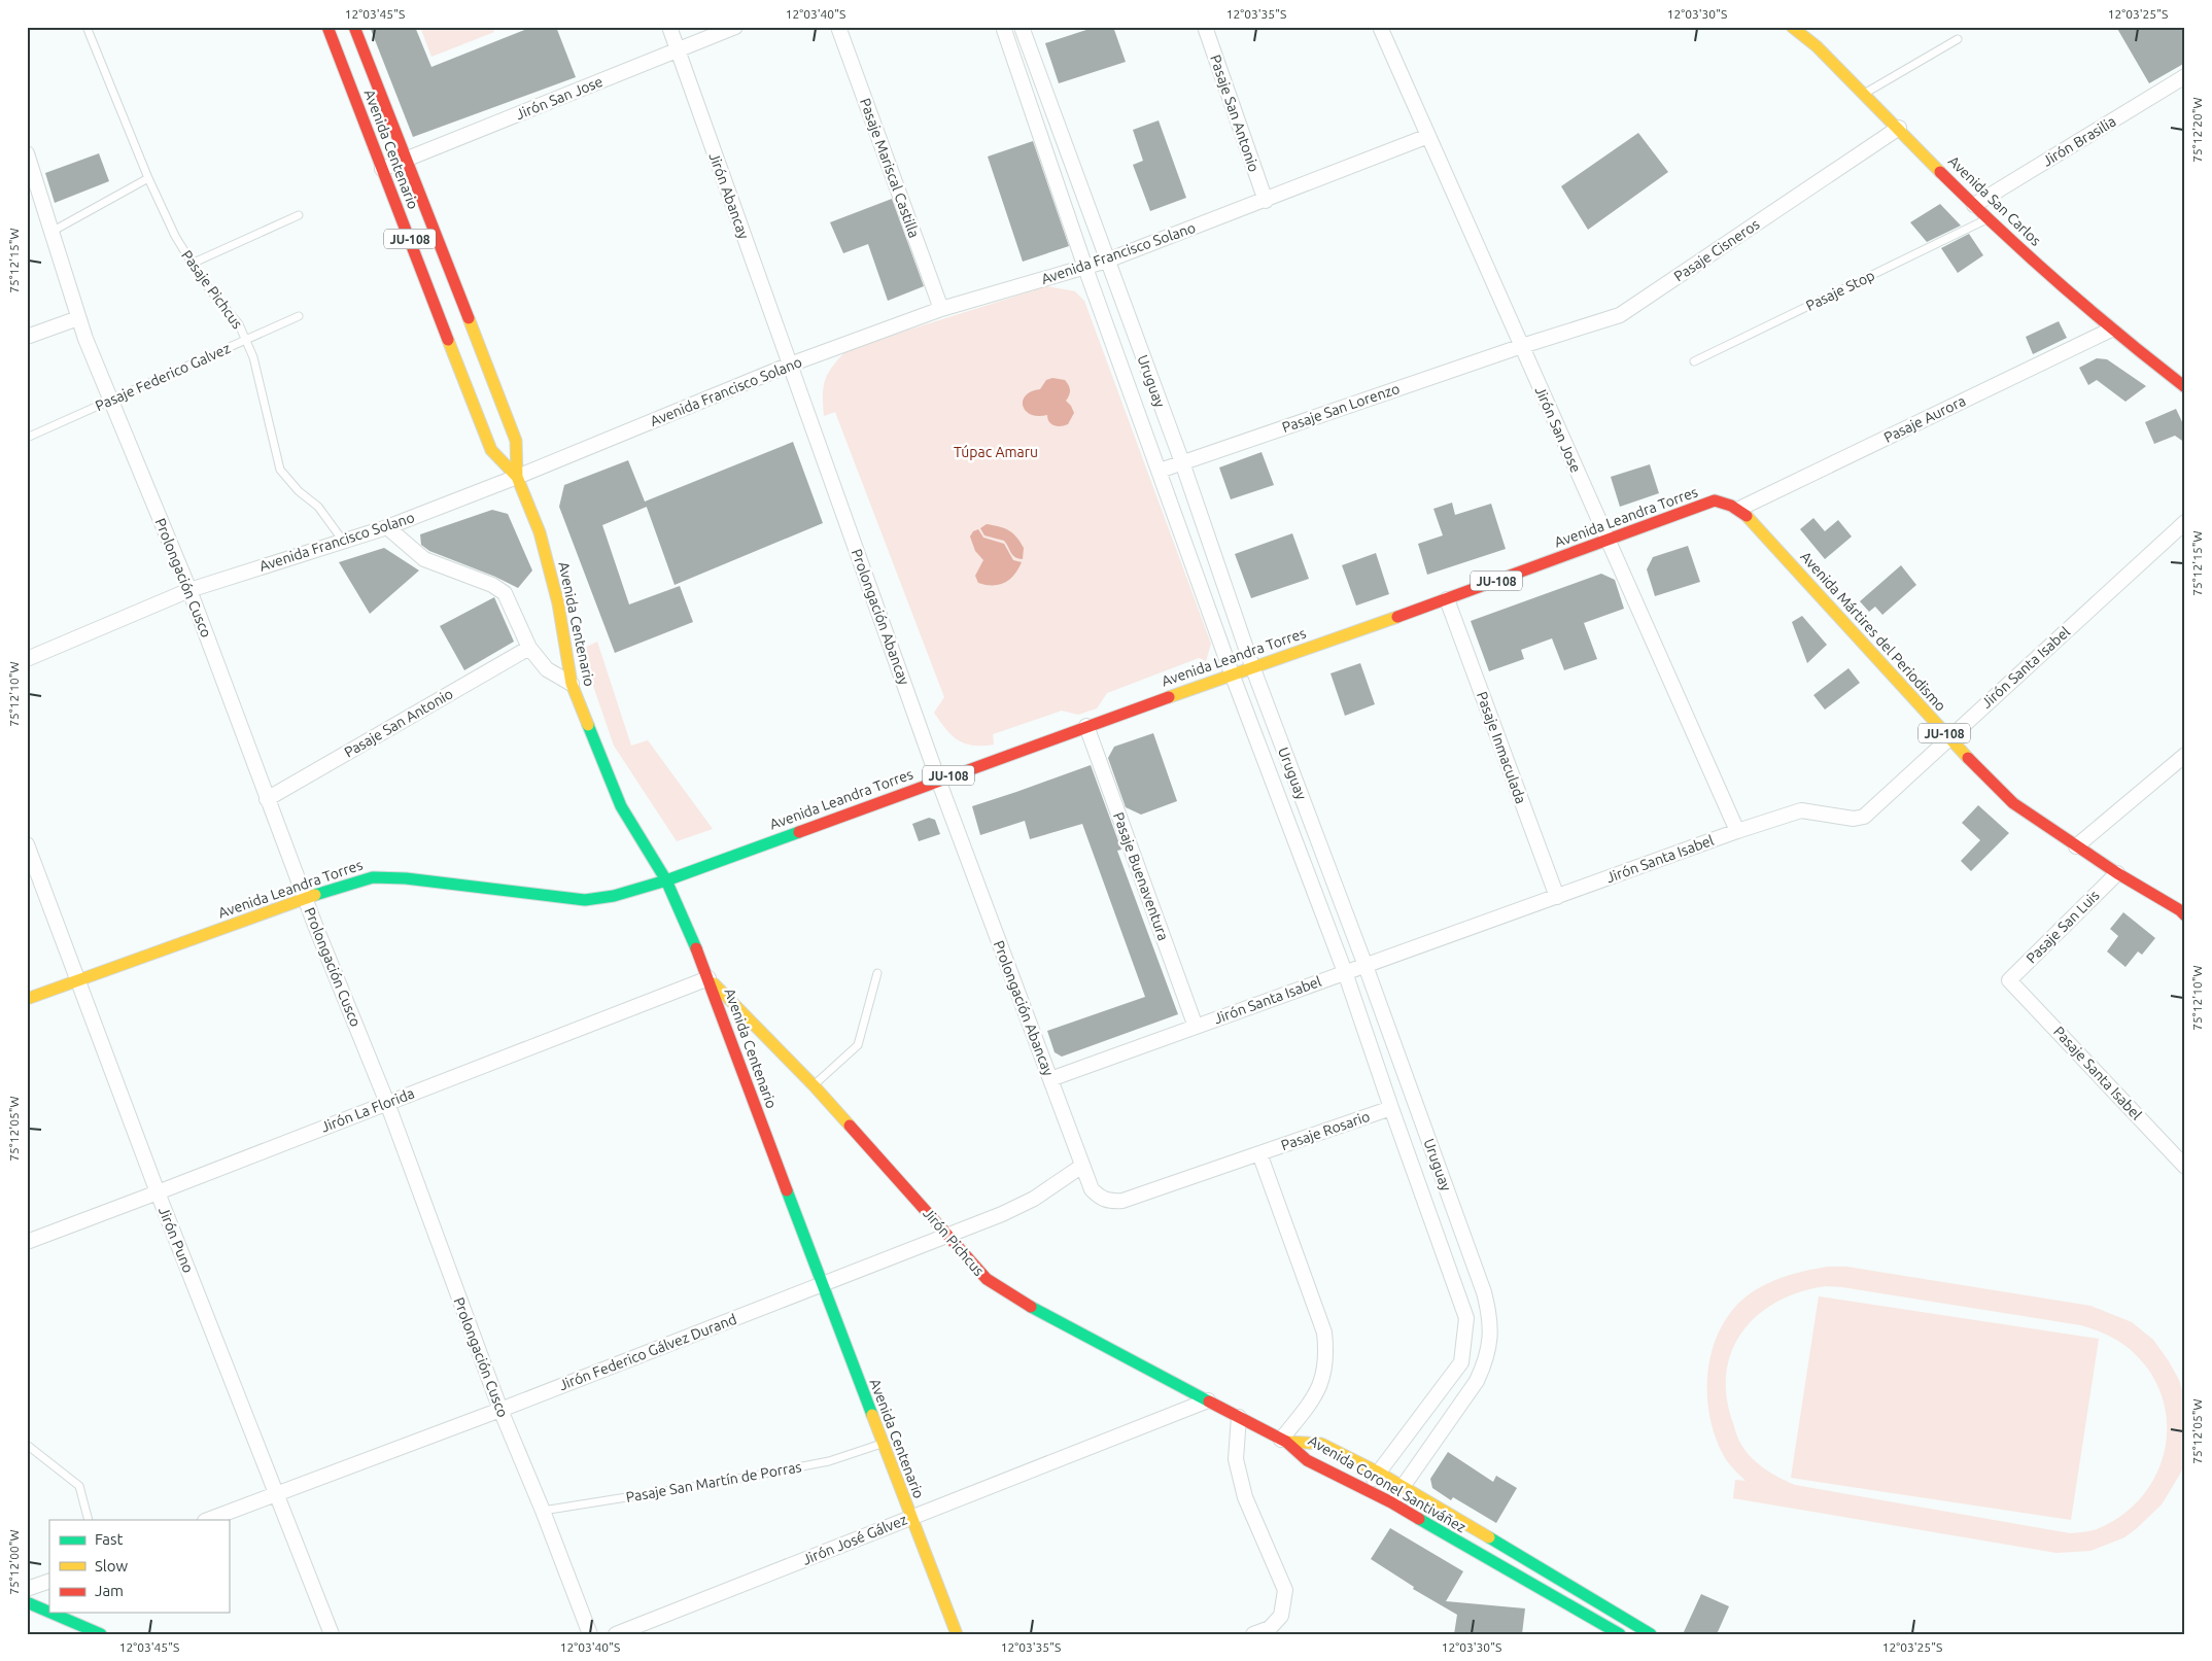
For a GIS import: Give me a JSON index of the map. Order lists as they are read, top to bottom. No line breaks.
{"streets":{"main road":["Avenida Centenario","Avenida San Carlos","JU-108","Avenida Leandra Torres","Avenida Mártires del Periodismo","Jirón Pichcus","Avenida Coronel Santiváñez"],"street":["Jirón San Jose","Pasaje San Antonio","Jirón Brasilia","Pasaje Mariscal Castilla","Jirón Abancay","Pasaje Cisneros","Avenida Francisco Solano","Uruguay","Pasaje San Lorenzo","Pasaje Aurora","Prolongación Cusco","Prolongación Abancay","Jirón Santa Isabel","Pasaje Inmaculada","Pasaje Buenaventura","Pasaje San Luis","Pasaje Santa Isabel","Jirón La Florida","Pasaje Rosario","Jirón Puno","Jirón Federico Gálvez Durand","Jirón José Gálvez"],"lane":["Pasaje Pichcus","Pasaje Stop","Pasaje Federico Galvez","Pasaje San Martín de Porras"]},"crossings":[["Jirón San Jose","Avenida Centenario"],["Jirón San Jose","Jirón Abancay"],["Jirón San Jose","Pasaje Cisneros"],["Jirón San Jose","Avenida Francisco Solano"],["Jirón San Jose","Pasaje San Lorenzo"],["Jirón San Jose","Avenida Leandra Torres"],["Jirón San Jose","Jirón Santa Isabel"],["Pasaje San Antonio","Avenida Francisco Solano"],["Pasaje San Antonio","Prolongación Cusco"],["Jirón Brasilia","Avenida San Carlos"],["Avenida Centenario","Avenida Francisco Solano"],["Avenida Centenario","Avenida Leandra Torres"],["Avenida Centenario","Jirón La Florida"],["Avenida Centenario","Jirón Pichcus"],["Avenida Centenario","Jirón Federico Gálvez Durand"],["Avenida Centenario","Pasaje San Martín de Porras"],["Avenida Centenario","Jirón José Gálvez"],["Pasaje Mariscal Castilla","Avenida Francisco Solano"],["Jirón Abancay","Avenida Francisco Solano"],["Jirón Abancay","Prolongación Abancay"],["Avenida San Carlos","Pasaje Cisneros"],["Avenida San Carlos","Pasaje Stop"],["Avenida San Carlos","Pasaje Aurora"],["Pasaje Cisneros","Pasaje San Lorenzo"],["Avenida Francisco Solano","Pasaje Pichcus"],["Avenida Francisco Solano","Uruguay"],["Avenida Francisco Solano","Prolongación Cusco"],["Avenida Francisco Solano","Prolongación Abancay"],["Pasaje Pichcus","Pasaje Federico Galvez"],["Pasaje Federico Galvez","Prolongación Cusco"],["Uruguay","Pasaje San Lorenzo"],["Uruguay","Avenida Leandra Torres"],["Uruguay","Jirón Santa Isabel"],["Uruguay","Pasaje Rosario"],["Uruguay","Avenida Coronel Santiváñez"],["Pasaje Aurora","Avenida Leandra Torres"],["Pasaje Aurora","Avenida Mártires del Periodismo"],["Avenida Leandra Torres","Prolongación Cusco"],["Avenida Leandra Torres","Prolongación Abancay"],["Avenida Leandra Torres","Avenida Mártires del Periodismo"],["Avenida Leandra Torres","Pasaje Inmaculada"],["Avenida Leandra Torres","Pasaje Buenaventura"],["Avenida Leandra Torres","Jirón Puno"],["Prolongación Cusco","Jirón La Florida"],["Prolongación Cusco","Jirón Federico Gálvez Durand"],["Prolongación Cusco","Pasaje San Martín de Porras"],["Prolongación Abancay","Jirón Santa Isabel"],["Prolongación Abancay","Pasaje Rosario"],["Prolongación Abancay","Jirón Federico Gálvez Durand"],["Avenida Mártires del Periodismo","Jirón Santa Isabel"],["Avenida Mártires del Periodismo","Pasaje San Luis"],["Jirón Santa Isabel","Pasaje Inmaculada"],["Jirón Santa Isabel","Pasaje Buenaventura"],["Pasaje San Luis","Pasaje Santa Isabel"],["Jirón La Florida","Jirón Puno"],["Jirón La Florida","Jirón Pichcus"],["Jirón Puno","Jirón Federico Gálvez Durand"],["Jirón Pichcus","Jirón Federico Gálvez Durand"],["Jirón Pichcus","Avenida Coronel Santiváñez"],["Jirón Pichcus","Jirón José Gálvez"]],"parks":["Túpac Amaru"],"legend":["Fast","Slow","Jam"],"coordinates":["12°03'45\"S","12°03'40\"S","12°03'35\"S","12°03'30\"S","12°03'25\"S","75°12'20\"W","75°12'15\"W","75°12'10\"W","75°12'05\"W","75°12'00\"W"]}
